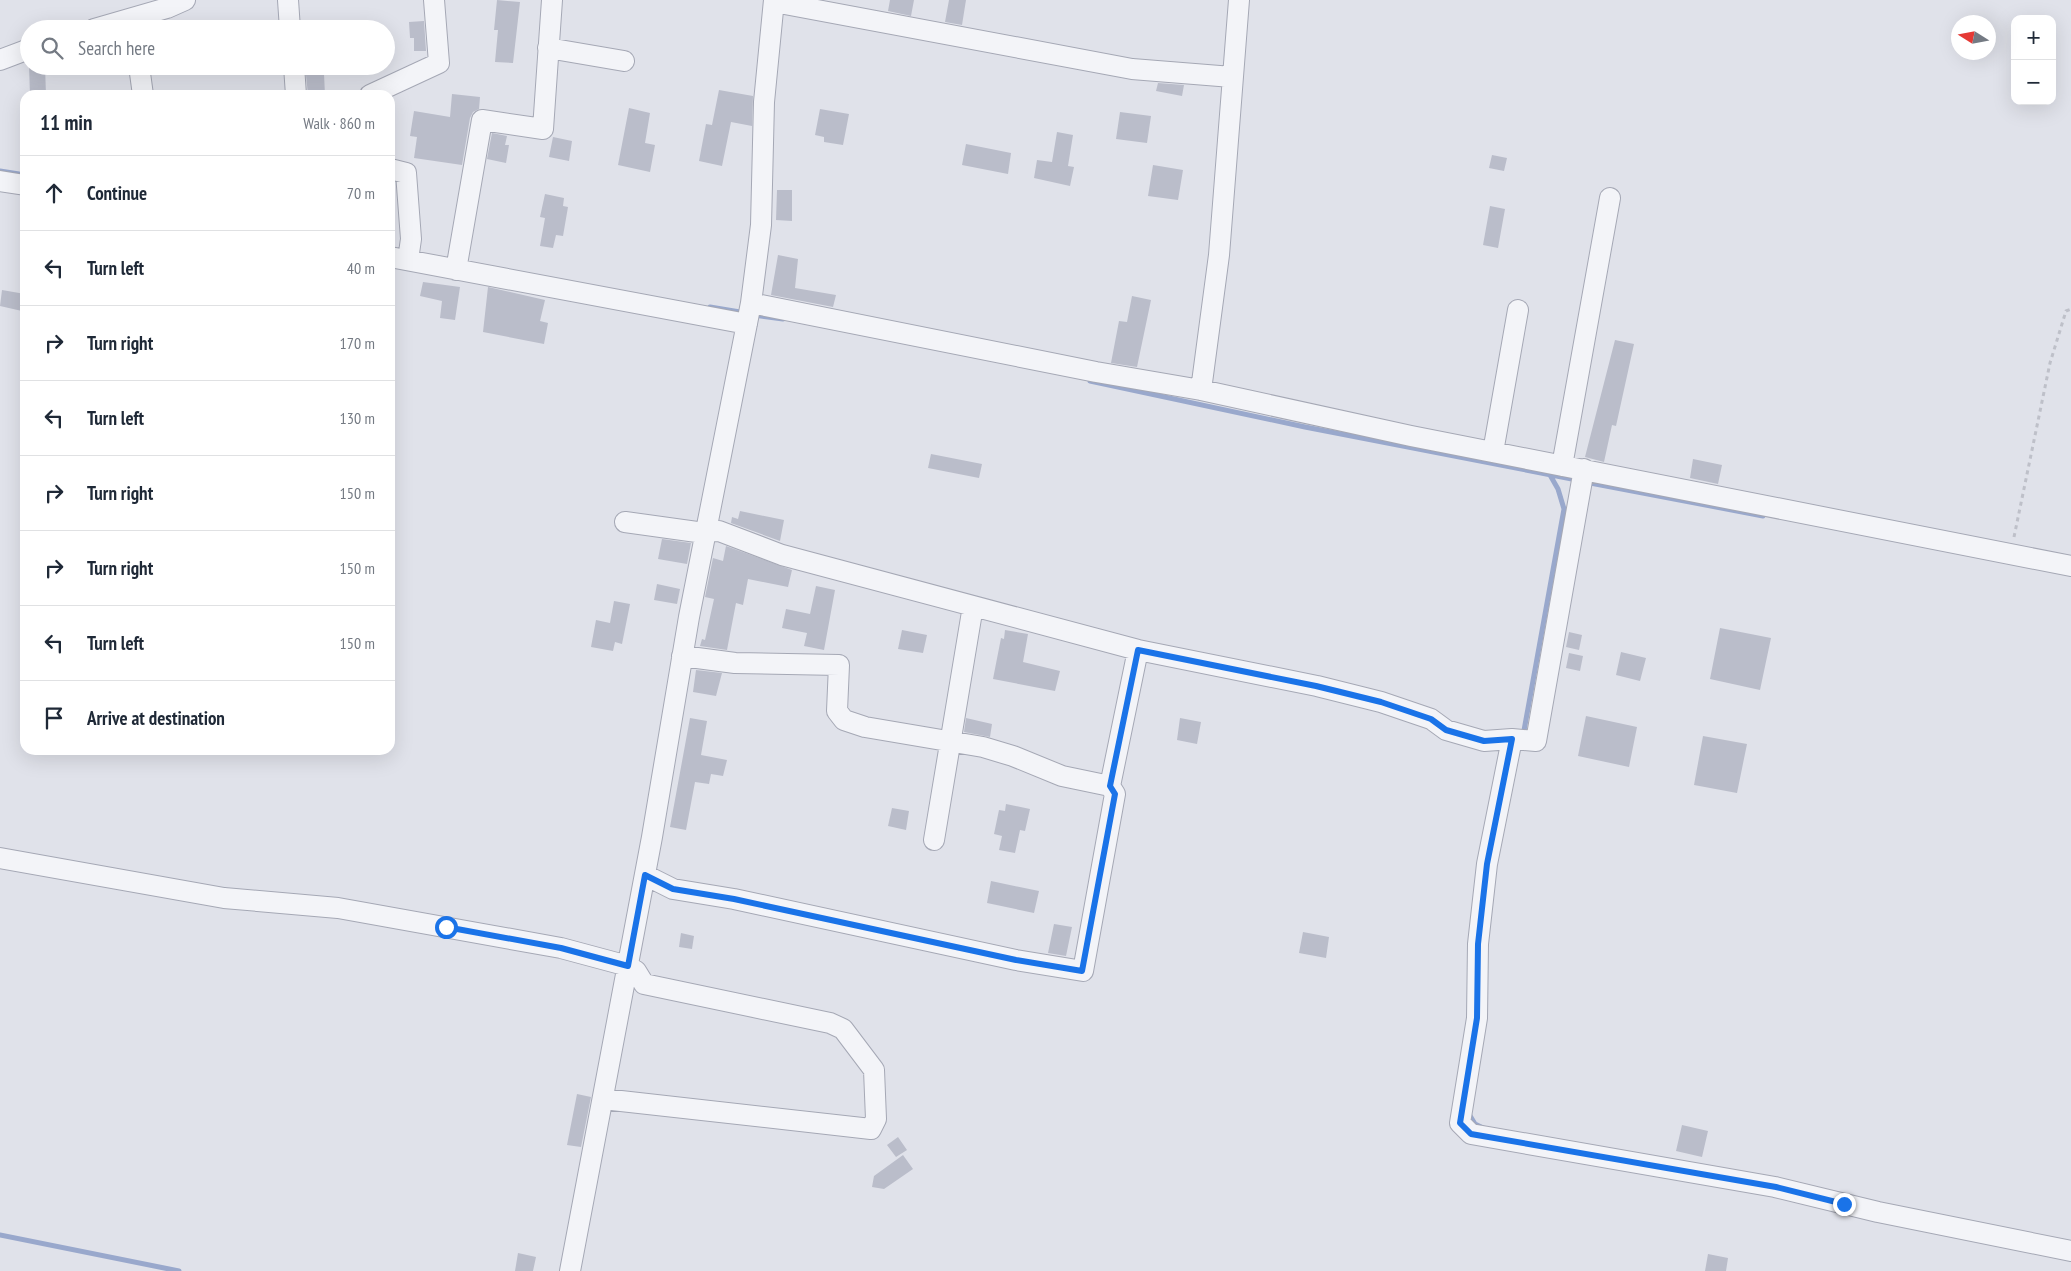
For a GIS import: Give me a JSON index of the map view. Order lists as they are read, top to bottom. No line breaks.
{"north":"left","page":{"map_buttons":["+","−"],"search":"Search here","heading":["11 min","Walk · 860 m"],"list":[["Continue","70 m"],["Turn left","40 m"],["Turn right","170 m"],["Turn left","130 m"],["Turn right","150 m"],["Turn right","150 m"],["Turn left","150 m"],"Arrive at destination"]}}
